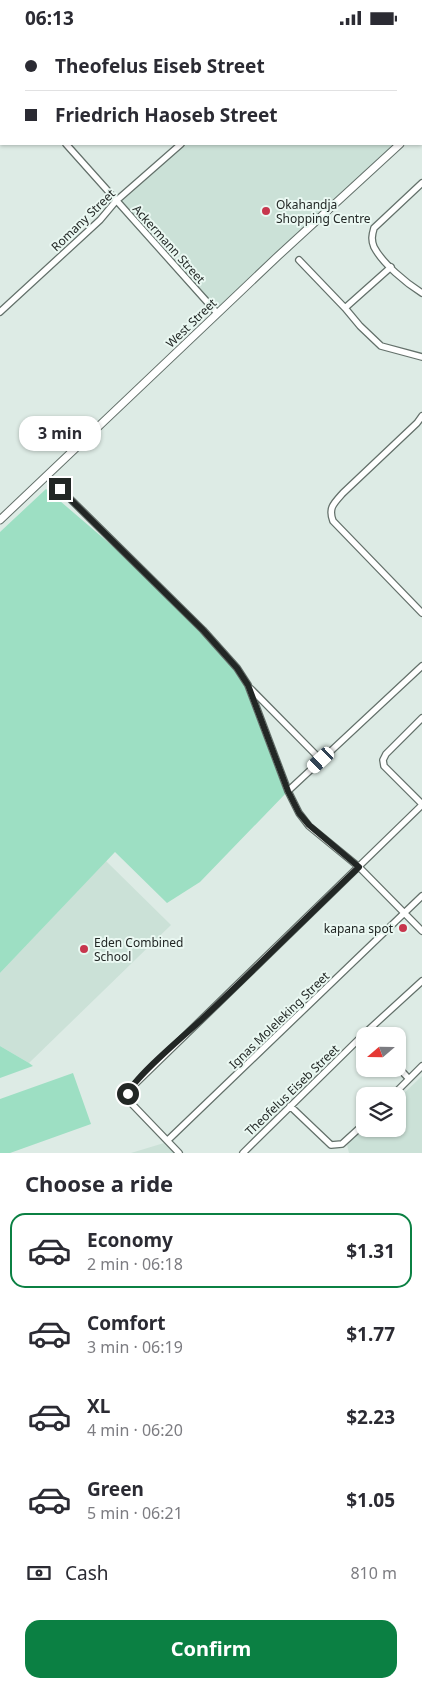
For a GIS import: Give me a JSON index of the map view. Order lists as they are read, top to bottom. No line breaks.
{"streets":{"street":["Romany Street","Ackermann Street","West Street","Ignas Moleleking Street","Theofelus Eiseb Street"]},"crossings":[["Romany Street","Ackermann Street"],["Ackermann Street","West Street"]],"places":["Okahandja Shopping Centre","kapana spot","Eden Combined School"],"north":"left","page":{"status":"06:13","banner":["Theofelus Eiseb Street","Friedrich Haoseb Street"],"bubble":"3 min","heading":"Choose a ride","list":[{"name":"Economy","note":"2 min · 06:18","value":"$1.31"},{"name":"Comfort","note":"3 min · 06:19","value":"$1.77"},{"name":"XL","note":"4 min · 06:20","value":"$2.23"},{"name":"Green","note":"5 min · 06:21","value":"$1.05"}],"pay":["Cash","810 m"],"buttons":"Confirm"}}
